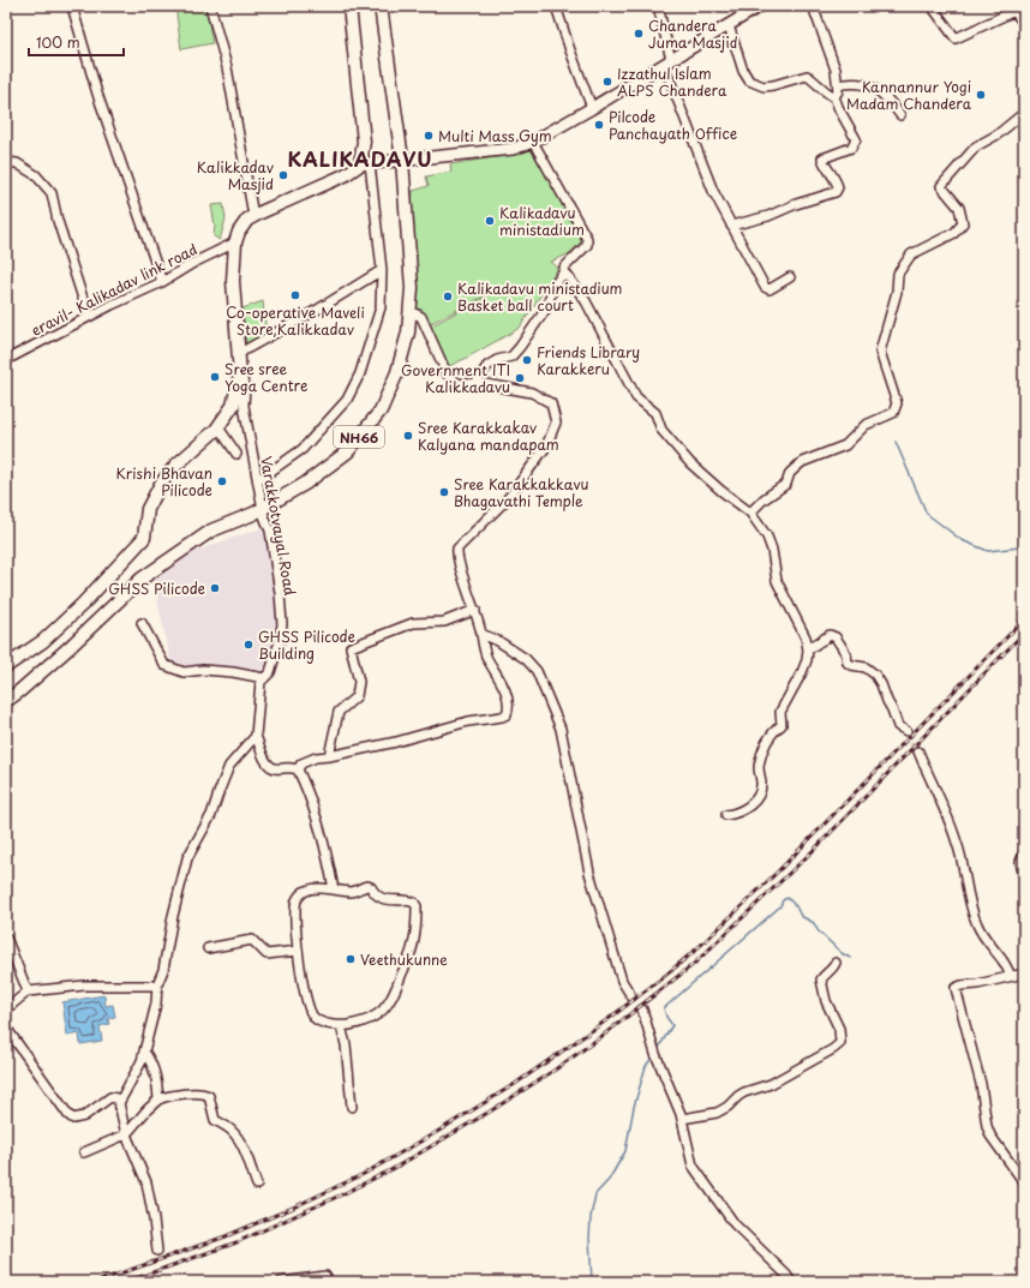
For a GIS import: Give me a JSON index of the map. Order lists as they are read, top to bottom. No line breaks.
{"streets":{"highway":["NH66"],"street":["eravil- Kalikadav link road","Varakkotvayal Road"]},"crossings":[["NH66","Varakkotvayal Road"]],"districts":["KALIKADAVU"],"places":["Chandera Juma Masjid","Izzathul Islam ALPS Chandera","Kannannur Yogi Madam Chandera","Pilcode Panchayath Office","Multi Mass Gym","Kalikkadav Masjid","Kalikadavu ministadium","Co-operative Maveli Store,Kalikkadav","Kalikadavu ministadium Basket ball court","Friends Library Karakkeru","Sree sree Yoga Centre","Government ITI Kalikkadavu","Sree Karakkakav Kalyana mandapam","Krishi Bhavan Pilicode","Sree Karakkakkavu Bhagavathi Temple","GHSS Pilicode","GHSS Pilicode Building","Veethukunne"],"scale_bar":"100 m"}
